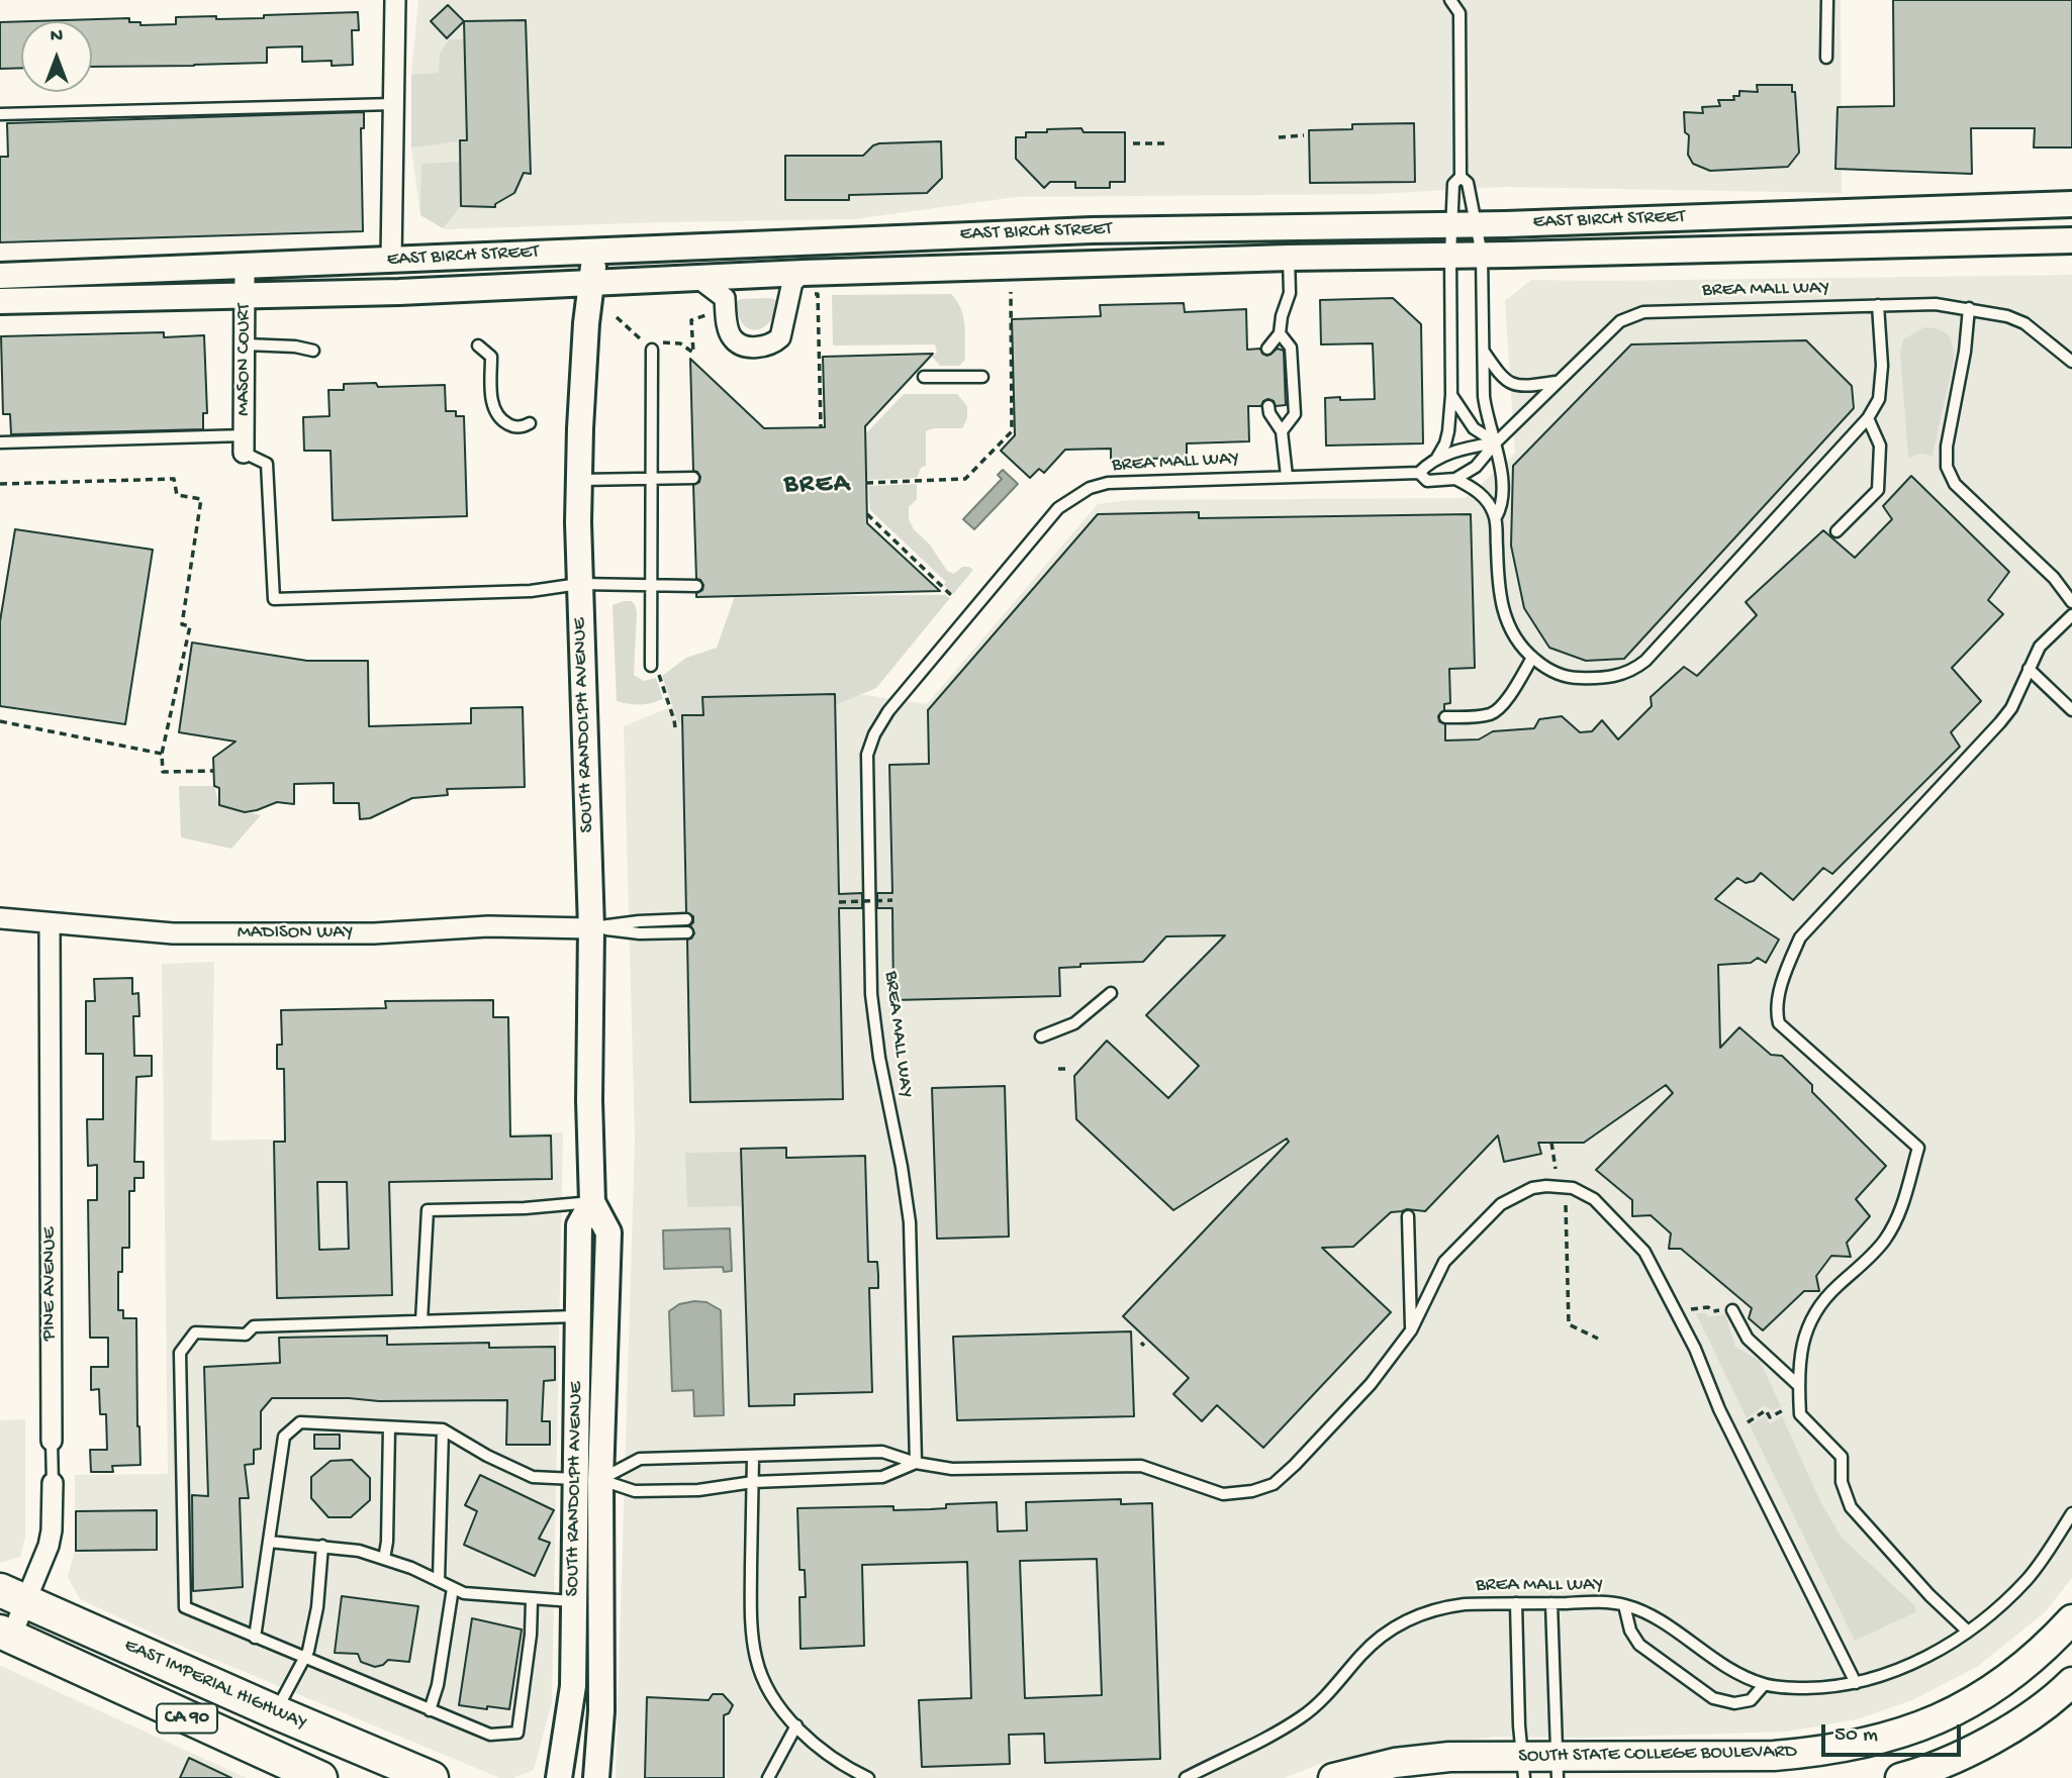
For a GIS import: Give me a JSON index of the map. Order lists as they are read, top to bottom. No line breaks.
{"streets":{"main road":["EAST IMPERIAL HIGHWAY","CA 90","SOUTH STATE COLLEGE BOULEVARD"],"street":["EAST BIRCH STREET","MASON COURT","SOUTH RANDOLPH AVENUE","MADISON WAY","PINE AVENUE"],"lane":["BREA MALL WAY"]},"crossings":[["EAST BIRCH STREET","MASON COURT"],["EAST BIRCH STREET","SOUTH RANDOLPH AVENUE"],["SOUTH RANDOLPH AVENUE","MADISON WAY"],["MADISON WAY","PINE AVENUE"],["PINE AVENUE","EAST IMPERIAL HIGHWAY"]],"districts":["BREA"],"scale_bar":"50 m","north":"top"}
